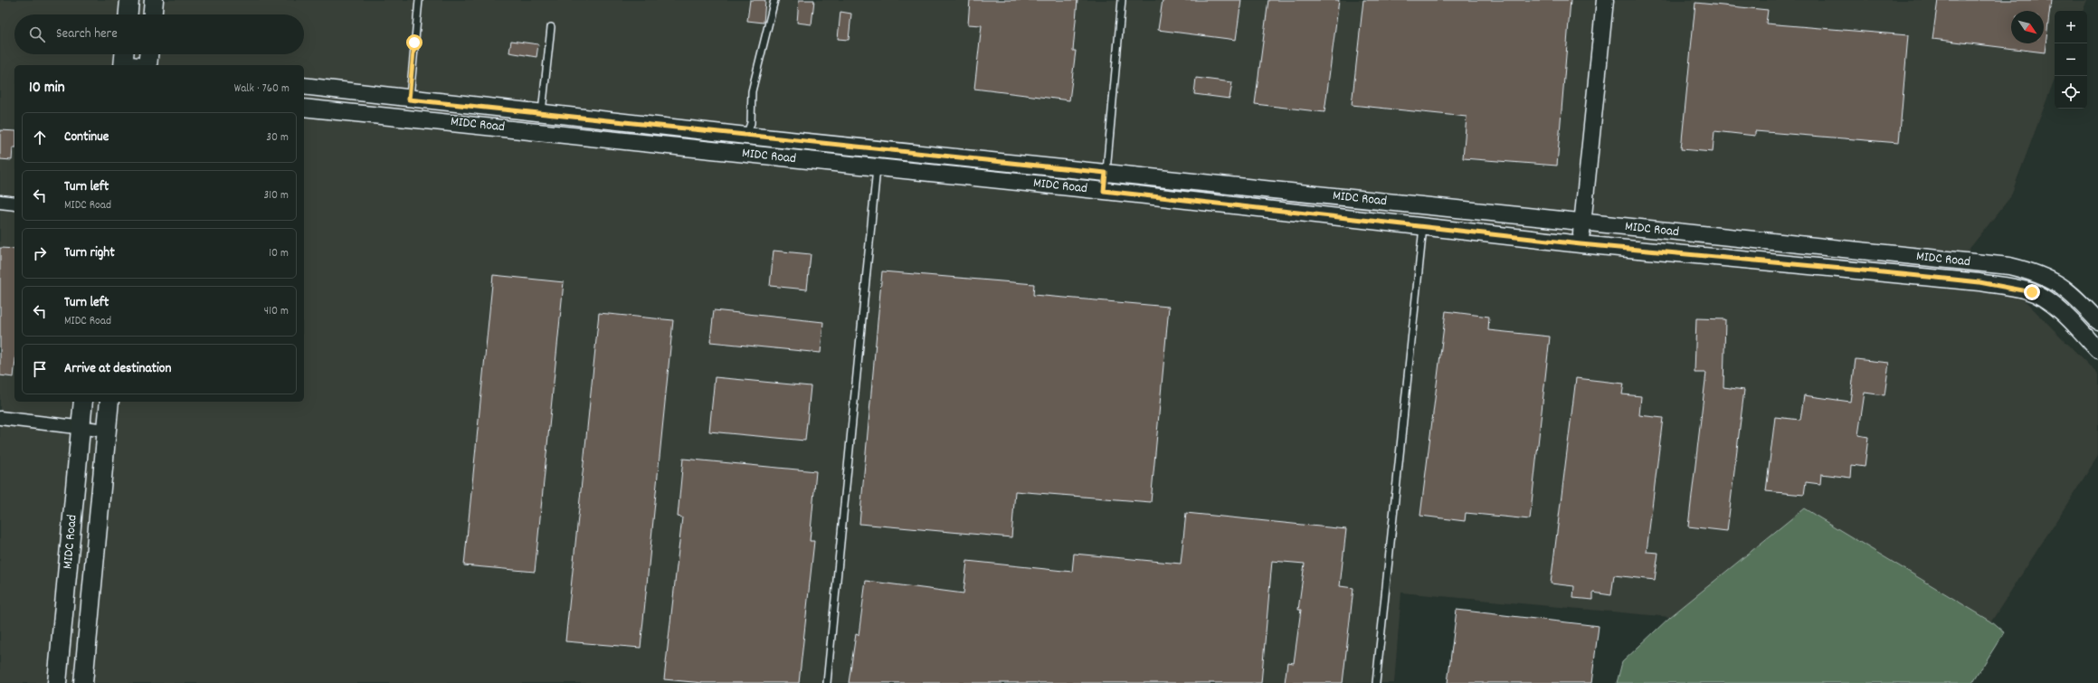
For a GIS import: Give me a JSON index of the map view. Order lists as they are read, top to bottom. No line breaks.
{"streets":{"main road":["MIDC Road"]},"north":"bottom right","page":{"map_buttons":["+","−"],"search":"Search here","heading":["10 min","Walk · 760 m"],"list":[["Continue","30 m"],["Turn left","MIDC Road","310 m"],["Turn right","10 m"],["Turn left","MIDC Road","410 m"],"Arrive at destination"]}}
